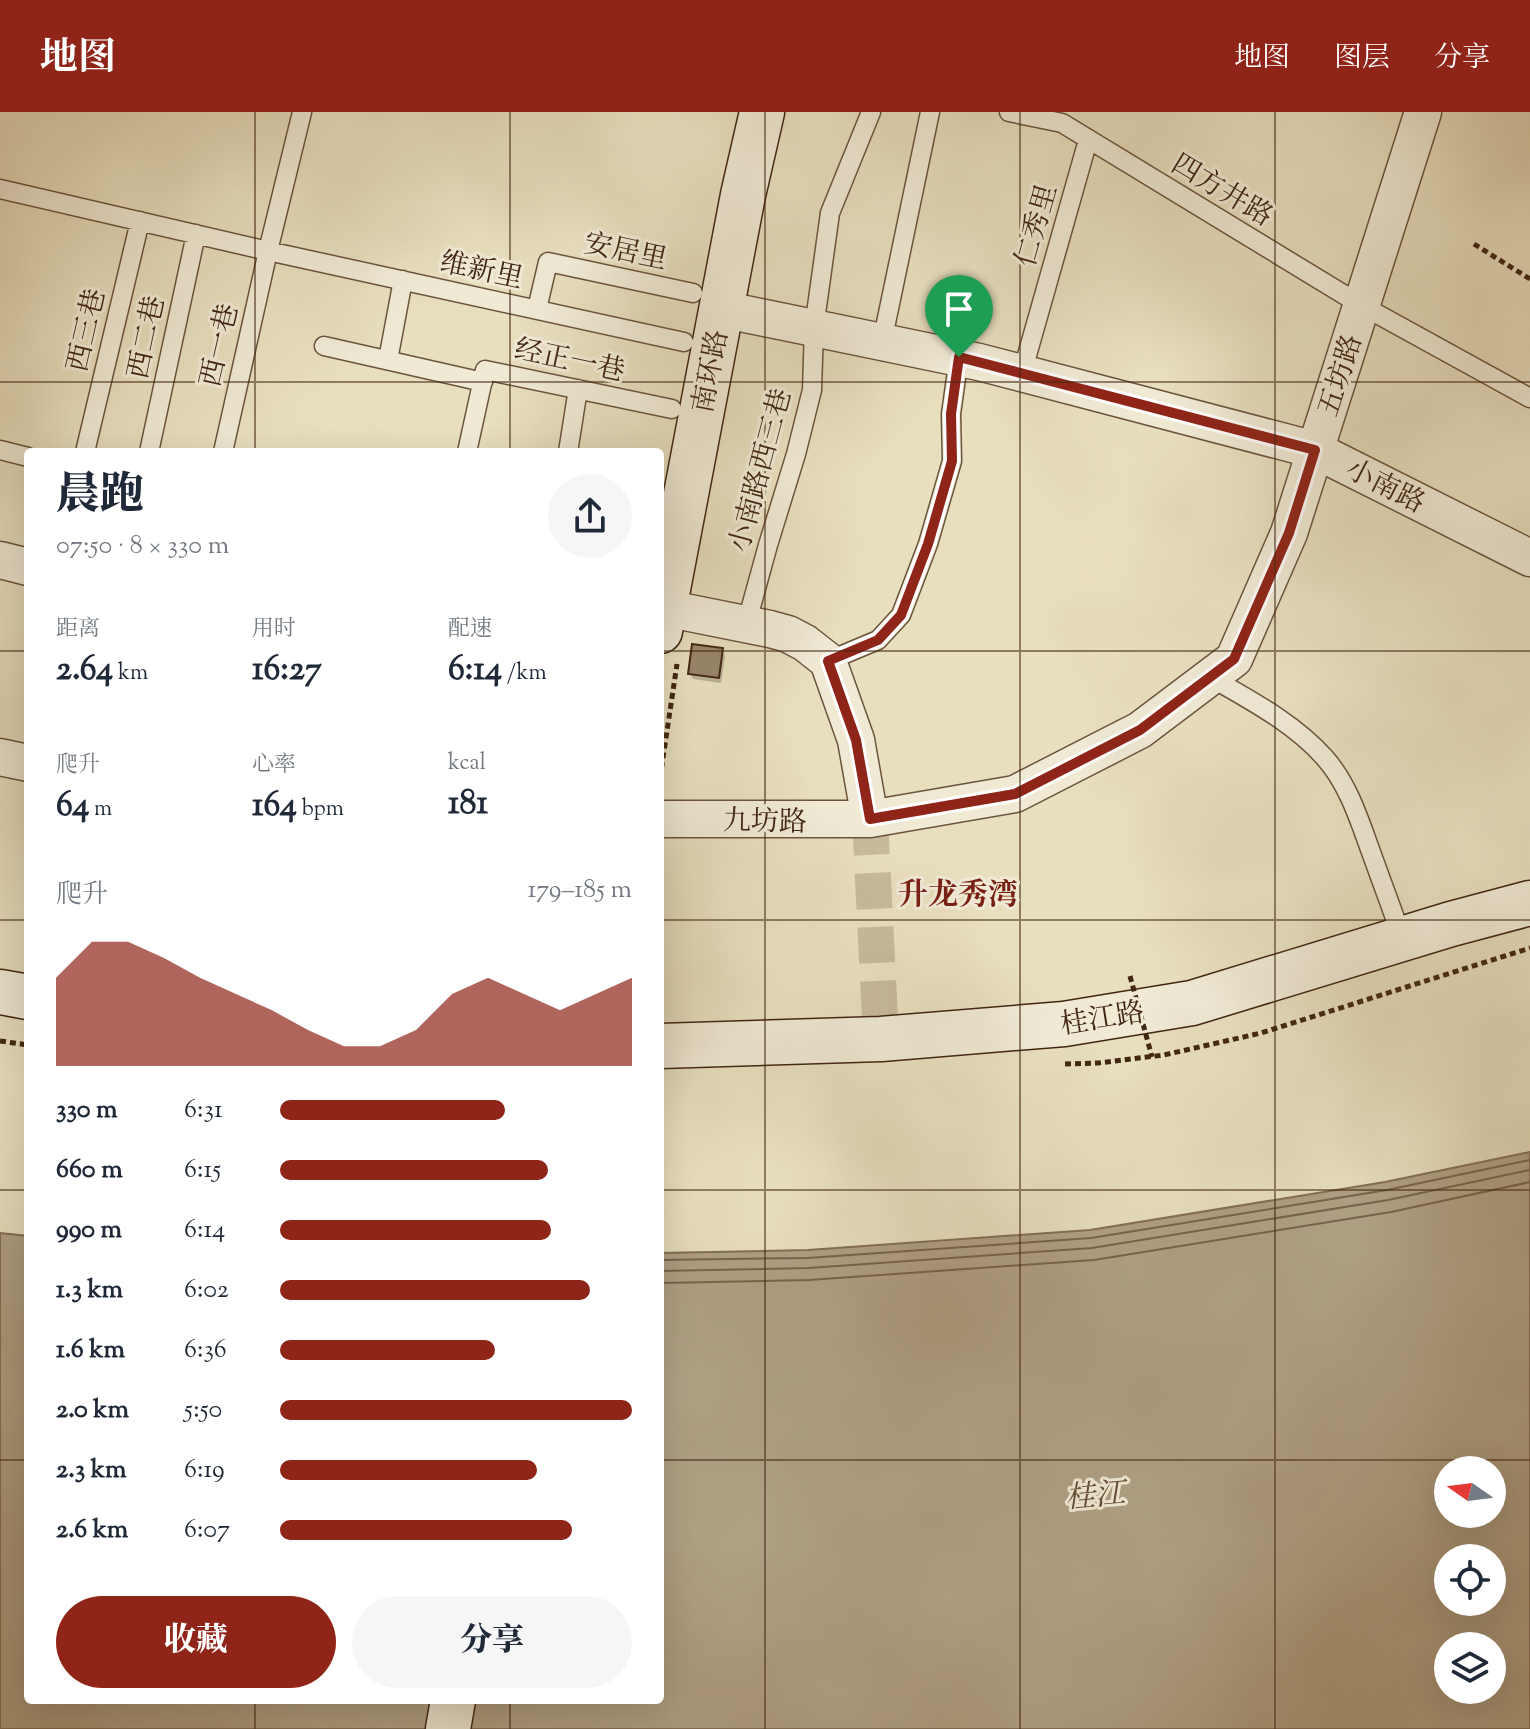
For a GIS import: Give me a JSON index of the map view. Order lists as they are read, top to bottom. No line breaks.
{"streets":{"main road":["南环路","桂江路"],"street":["五坊路","小南路","九坊路"],"lane":["四方井路","仁秀里","安居里","维新里","西三巷","西二巷","西一巷","经正一巷","小南路西三巷"]},"crossings":[["四方井路","仁秀里"],["四方井路","五坊路"],["仁秀里","小南路"],["安居里","维新里"],["安居里","南环路"],["安居里","小南路"],["维新里","西三巷"],["维新里","西二巷"],["维新里","西一巷"],["维新里","南环路"],["经正一巷","南环路"],["南环路","小南路"],["五坊路","小南路"],["五坊路","九坊路"],["小南路西三巷","小南路"]],"districts":["升龙秀湾"],"water":["桂江"],"north":"left","page":{"header":"地图","nav":["地图","图层","分享"],"heading":["晨跑","07:50 · 8 × 330 m"],"stats":[["距离","2.64 km"],["用时","16:27"],["配速","6:14 /km"],["爬升","64 m"],["心率","164 bpm"],["kcal","181"]],"chart":["爬升","179–185 m"],"list":[{"name":"330 m","note":"6:31"},{"name":"660 m","note":"6:15"},{"name":"990 m","note":"6:14"},{"name":"1.3 km","note":"6:02"},{"name":"1.6 km","note":"6:36"},{"name":"2.0 km","note":"5:50"},{"name":"2.3 km","note":"6:19"},{"name":"2.6 km","note":"6:07"}],"buttons":["收藏","分享"]}}
